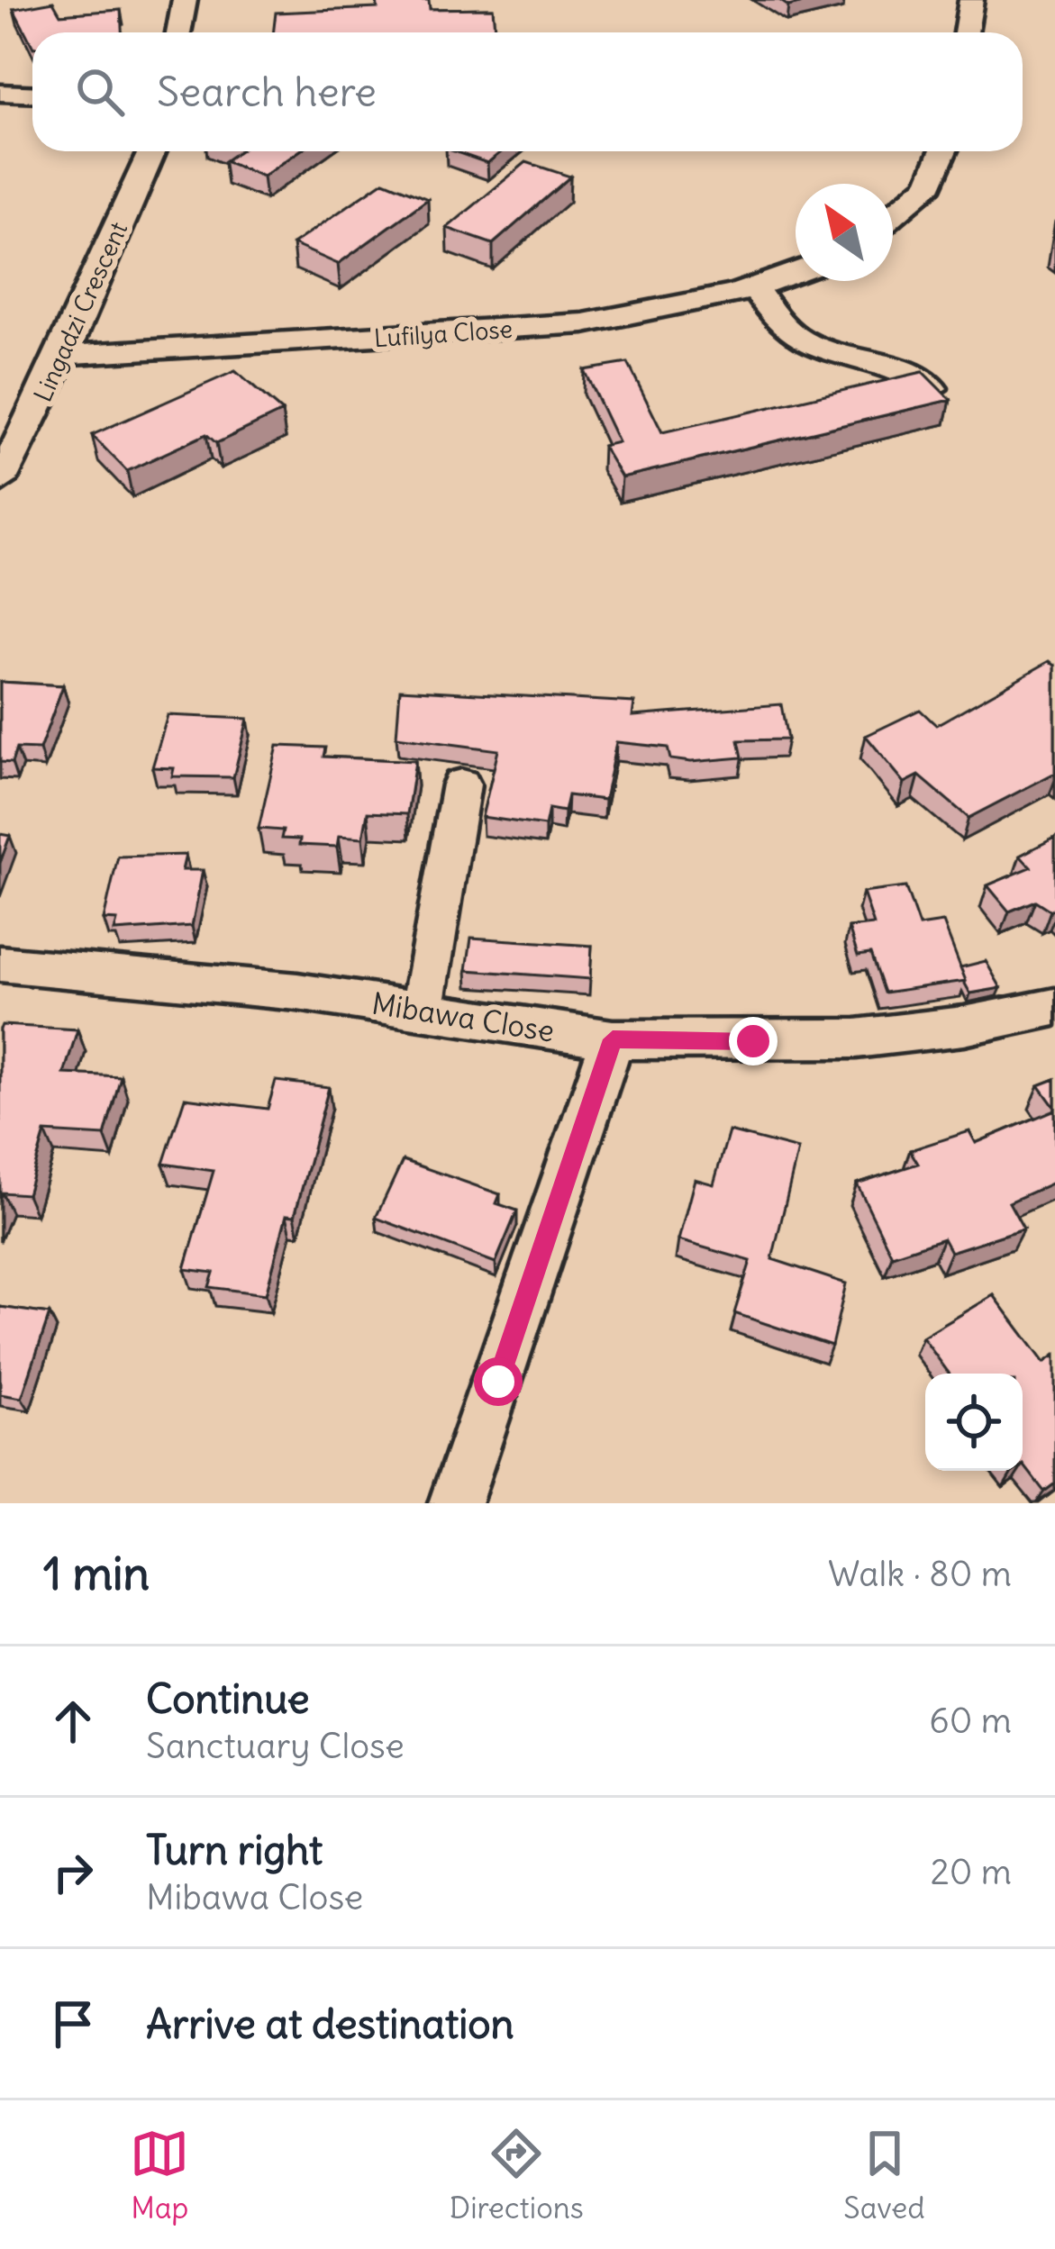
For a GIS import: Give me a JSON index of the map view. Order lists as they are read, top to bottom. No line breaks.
{"streets":{"street":["Lingadzi Crescent","Lufilya Close","Mibawa Close"]},"crossings":[["Lingadzi Crescent","Lufilya Close"]],"north":"top left","page":{"search":"Search here","heading":["1 min","Walk · 80 m"],"list":[["Continue","Sanctuary Close","60 m"],["Turn right","Mibawa Close","20 m"],"Arrive at destination"],"nav":["Map","Directions","Saved"]}}
